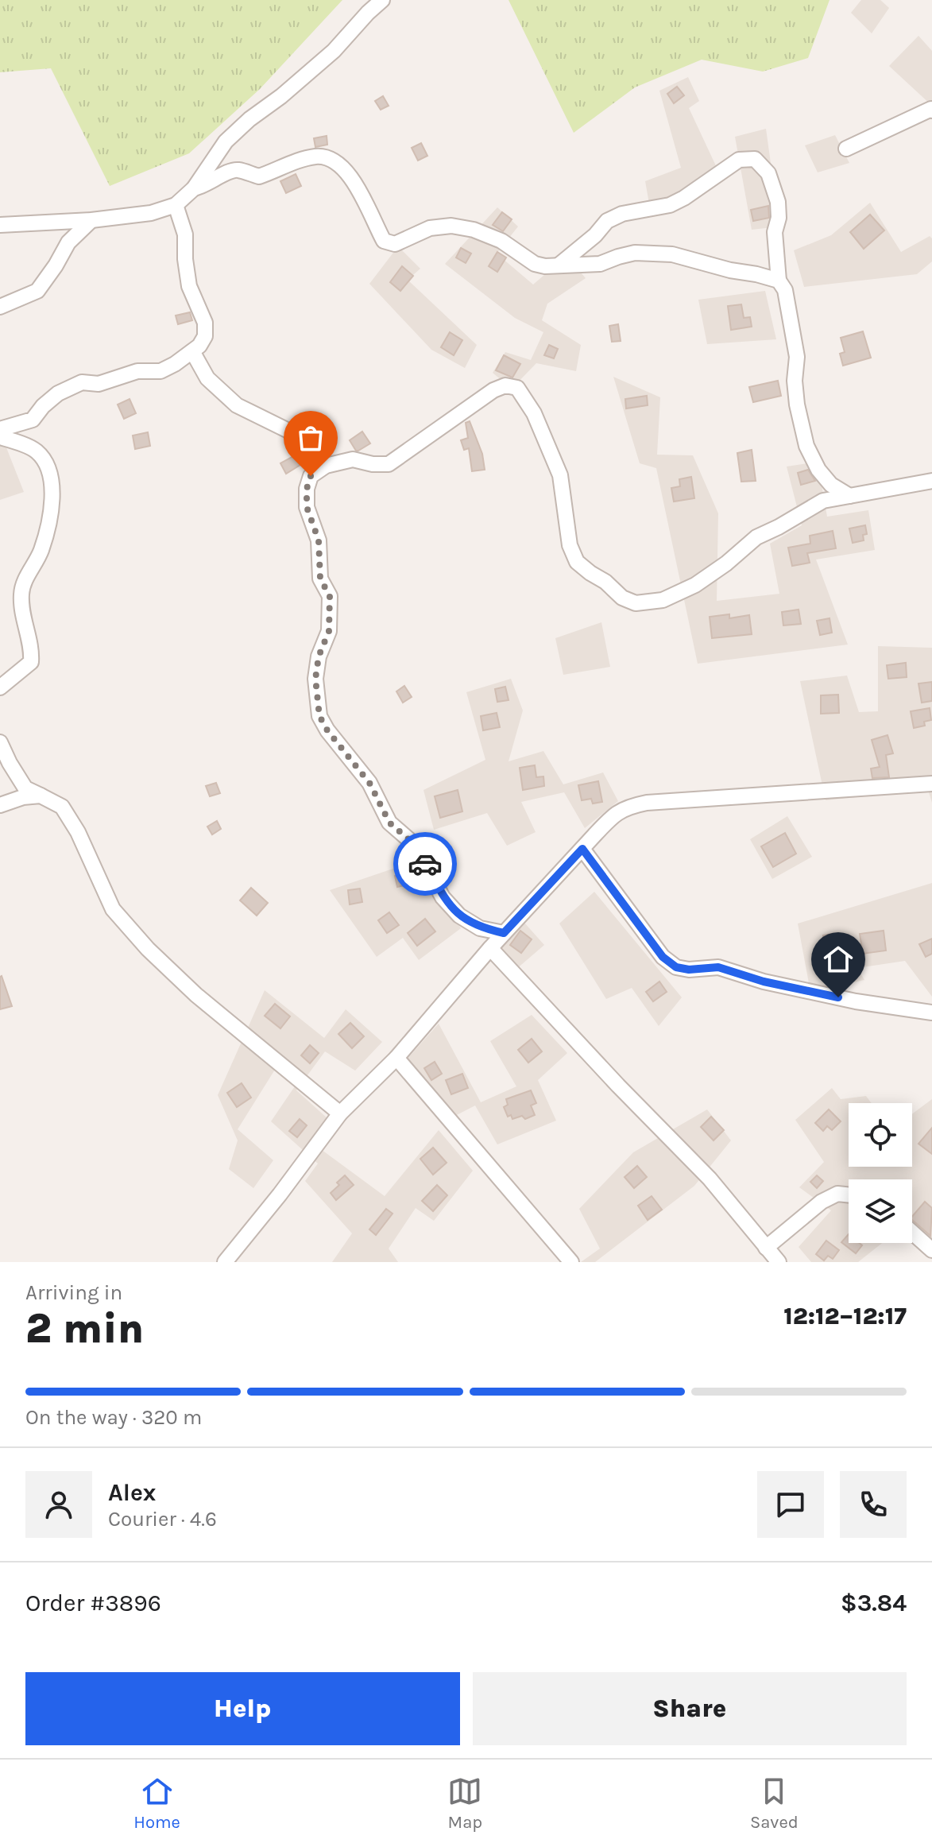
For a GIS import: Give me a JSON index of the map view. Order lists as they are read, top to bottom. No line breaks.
{"page":{"heading":["2 min","Arriving in","12:12–12:17"],"panel":["Alex","Courier · 4.6","Order #3896","$3.84"],"bar":"On the way · 320 m","buttons":["Help","Share"],"tabs":["Home","Map","Saved"]}}
